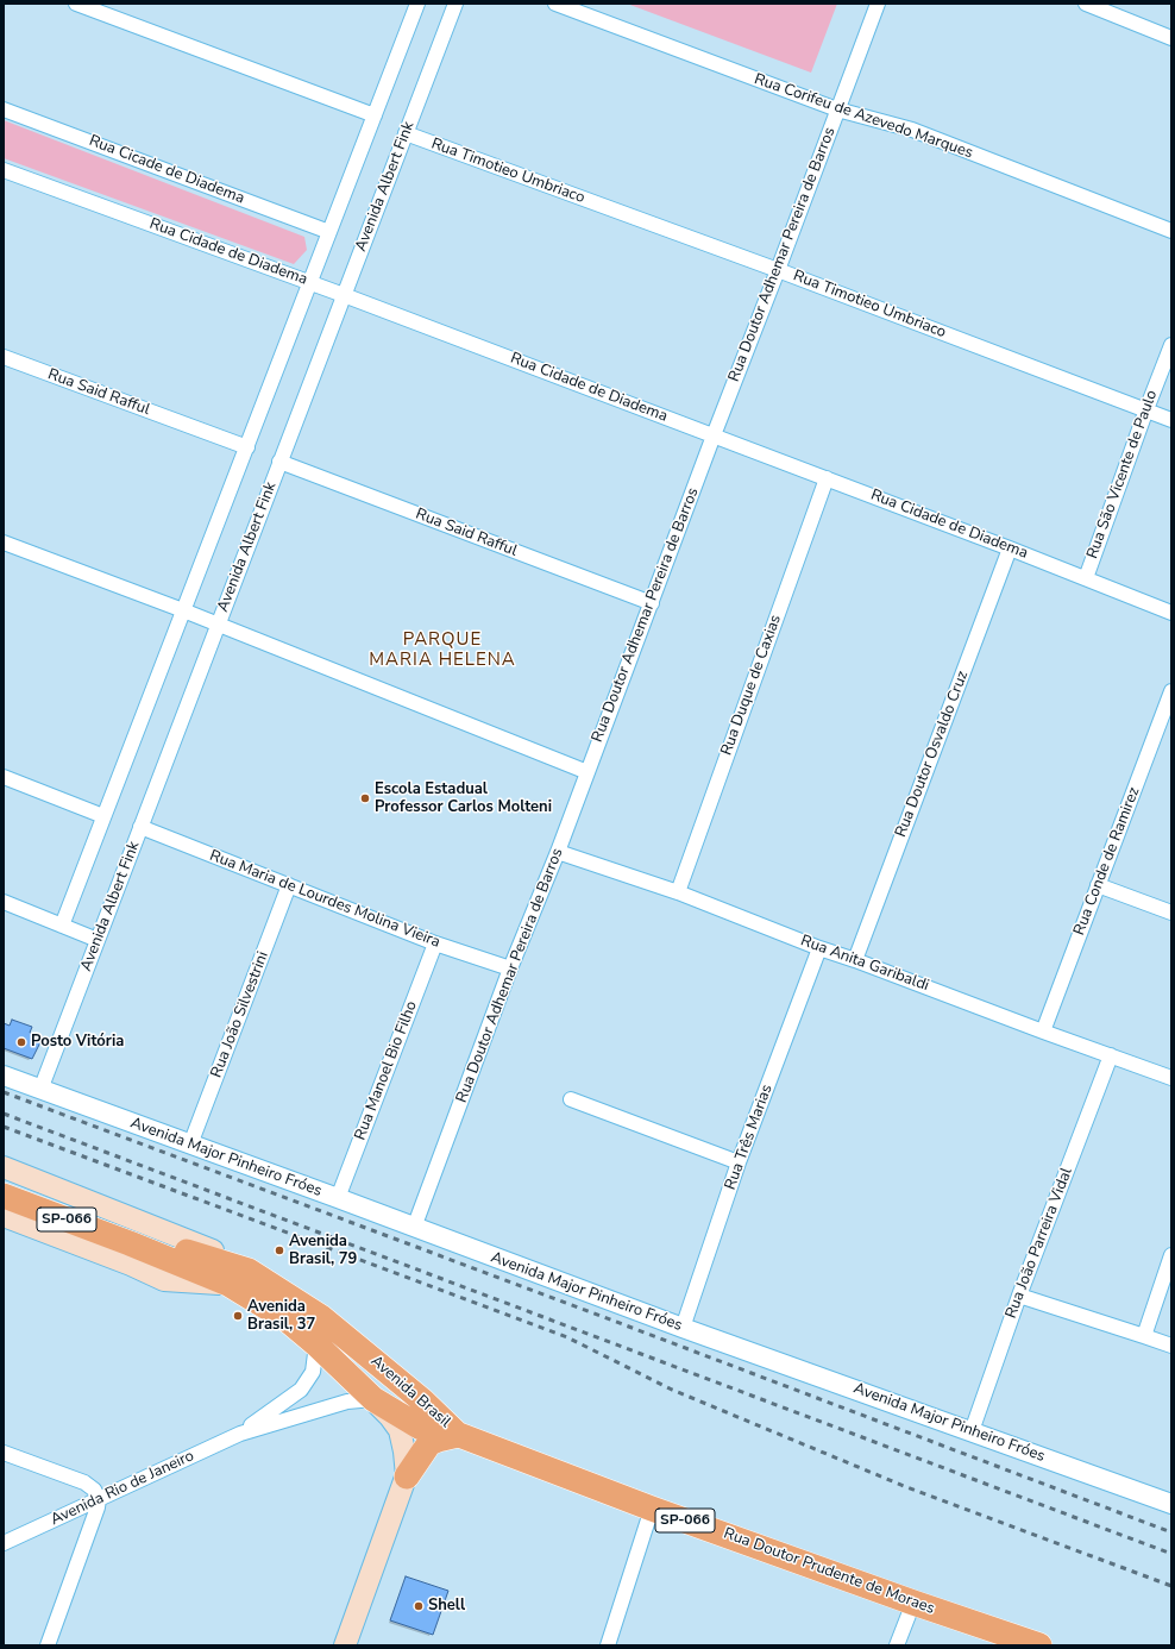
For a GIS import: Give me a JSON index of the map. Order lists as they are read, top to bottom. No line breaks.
{"streets":{"highway":["SP-066","Avenida Brasil","Rua Doutor Prudente de Moraes"],"street":["Rua Corifeu de Azevedo Marques","Rua Cicade de Diadema","Rua Timotieo Umbriaco","Avenida Albert Fink","Rua Cidade de Diadema","Rua Doutor Adhemar Pereira de Barros","Rua Said Rafful","Rua São Vicente de Paulo","Rua Duque de Caxias","Rua Doutor Osvaldo Cruz","Rua Conde de Ramirez","Rua Maria de Lourdes Molina Vieira","Rua Anita Garibaldi","Rua João Silvestrini","Rua Manoel Bio Filho","Rua Três Marias","Avenida Major Pinheiro Fróes","Rua João Parreira Vidal","Avenida Rio de Janeiro"]},"crossings":[["Rua Corifeu de Azevedo Marques","Rua Doutor Adhemar Pereira de Barros"],["Rua Timotieo Umbriaco","Avenida Albert Fink"],["Rua Timotieo Umbriaco","Rua Doutor Adhemar Pereira de Barros"],["Rua Timotieo Umbriaco","Rua São Vicente de Paulo"],["Avenida Albert Fink","Rua Cidade de Diadema"],["Avenida Albert Fink","Rua Said Rafful"],["Avenida Albert Fink","Rua Maria de Lourdes Molina Vieira"],["Avenida Albert Fink","Avenida Major Pinheiro Fróes"],["Rua Cidade de Diadema","Rua Doutor Adhemar Pereira de Barros"],["Rua Cidade de Diadema","Rua São Vicente de Paulo"],["Rua Cidade de Diadema","Rua Duque de Caxias"],["Rua Cidade de Diadema","Rua Doutor Osvaldo Cruz"],["Rua Doutor Adhemar Pereira de Barros","Rua Said Rafful"],["Rua Doutor Adhemar Pereira de Barros","Rua Maria de Lourdes Molina Vieira"],["Rua Doutor Adhemar Pereira de Barros","Rua Anita Garibaldi"],["Rua Doutor Adhemar Pereira de Barros","Avenida Major Pinheiro Fróes"],["Rua Duque de Caxias","Rua Anita Garibaldi"],["Rua Doutor Osvaldo Cruz","Rua Anita Garibaldi"],["Rua Conde de Ramirez","Rua Anita Garibaldi"],["Rua Maria de Lourdes Molina Vieira","Rua João Silvestrini"],["Rua Maria de Lourdes Molina Vieira","Rua Manoel Bio Filho"],["Rua Anita Garibaldi","Rua Três Marias"],["Rua Anita Garibaldi","Rua João Parreira Vidal"],["Rua João Silvestrini","Avenida Major Pinheiro Fróes"],["Rua Manoel Bio Filho","Avenida Major Pinheiro Fróes"],["Rua Três Marias","Avenida Major Pinheiro Fróes"],["Avenida Major Pinheiro Fróes","Rua João Parreira Vidal"],["SP-066","Avenida Brasil"],["Avenida Brasil","Avenida Rio de Janeiro"],["Avenida Brasil","Rua Doutor Prudente de Moraes"]],"districts":["PARQUE MARIA HELENA"],"places":["Escola Estadual Professor Carlos Molteni","Posto Vitória","Avenida Brasil, 79","Avenida Brasil, 37","Shell"]}
